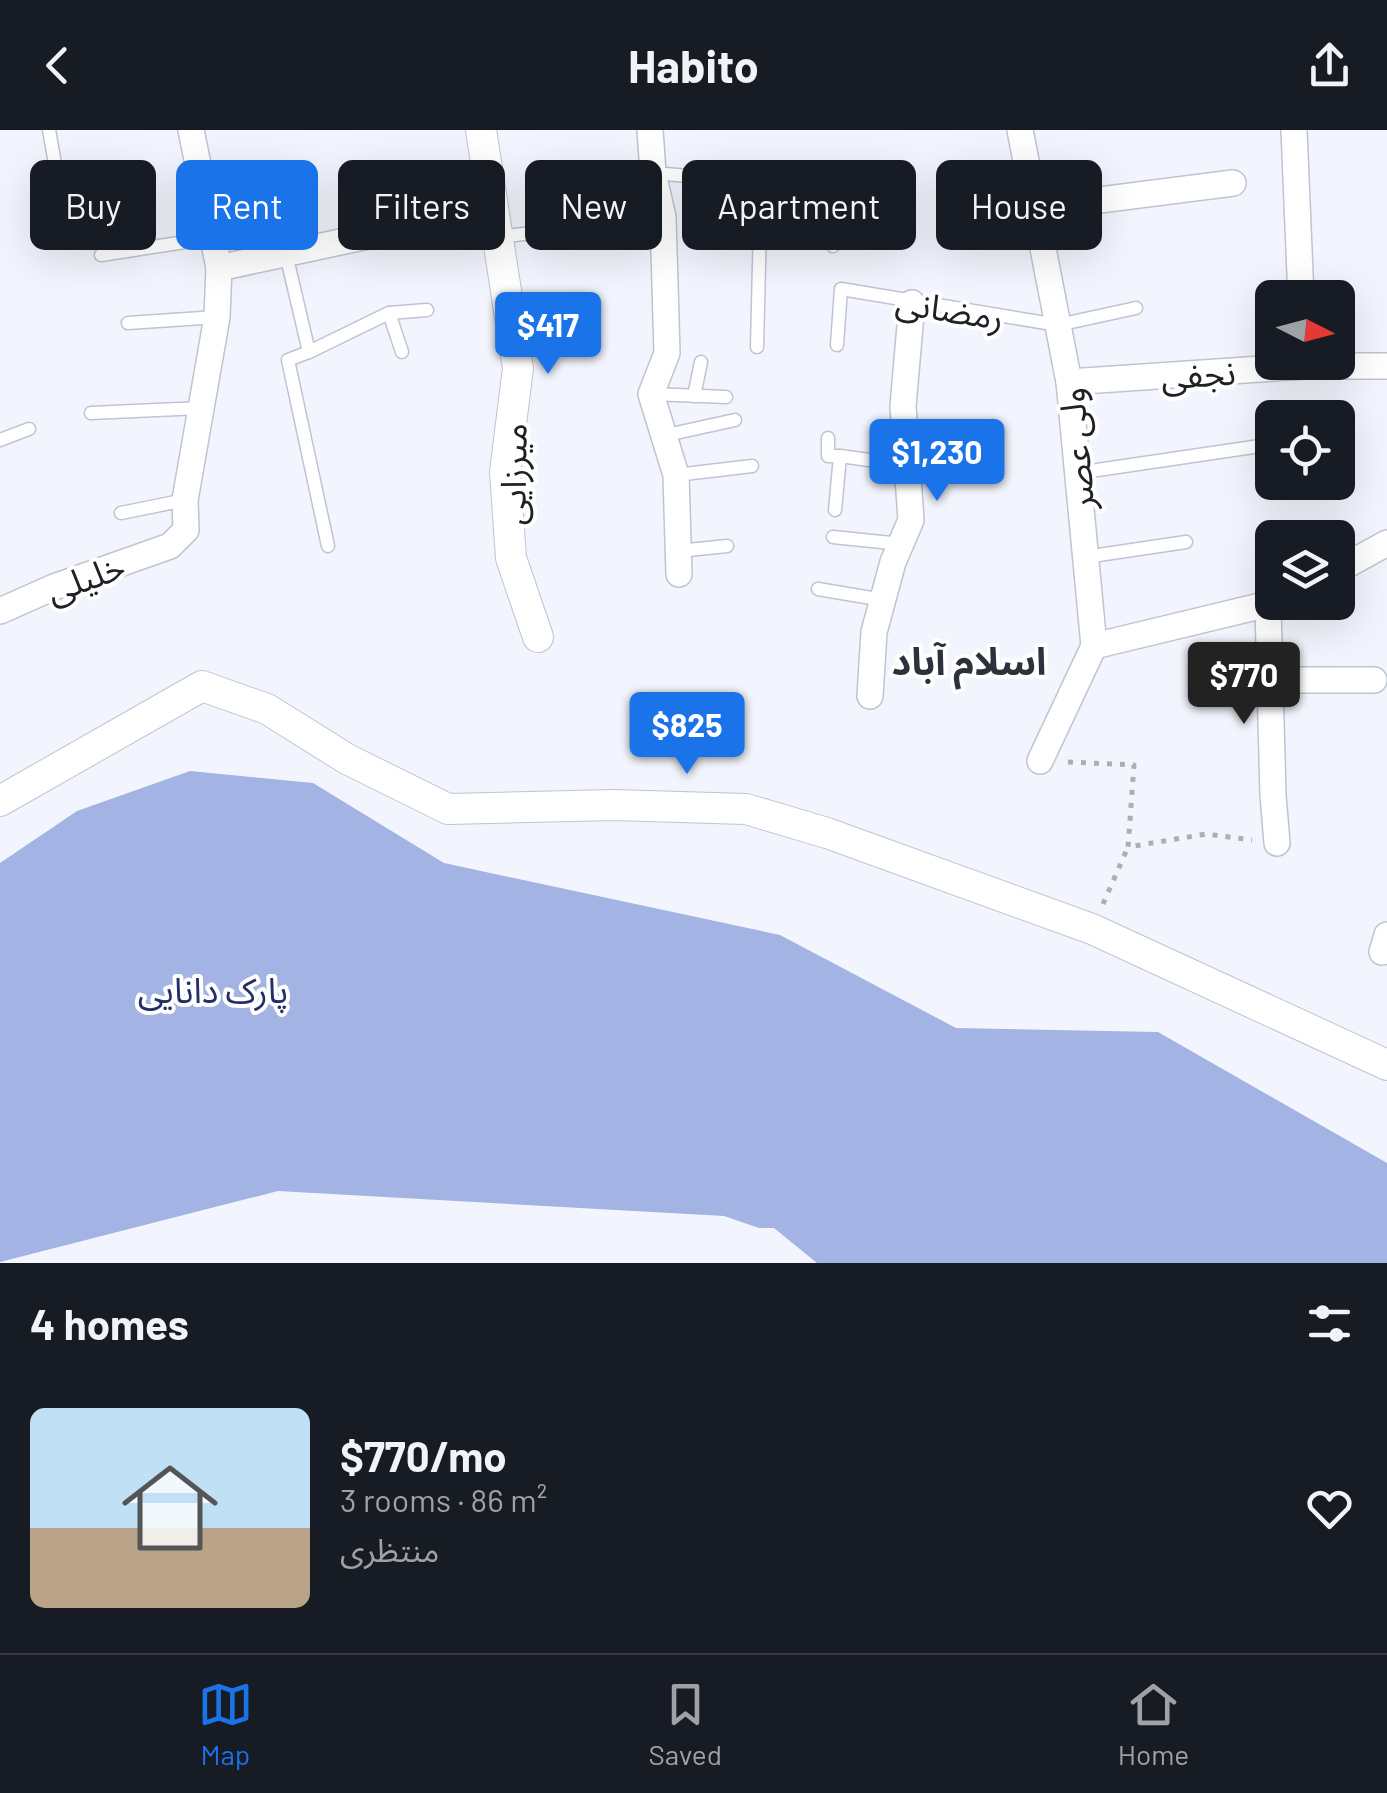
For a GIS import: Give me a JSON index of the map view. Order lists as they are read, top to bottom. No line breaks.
{"streets":{"street":["نجفی","ولی عصر","میرزایی","خلیلی"],"lane":["رمضانی"]},"crossings":[["رمضانی","ولی عصر"],["نجفی","ولی عصر"]],"districts":["اسلام آباد"],"parks":["پارک دانایی"],"north":"right","page":{"header":"Habito","chip":["Buy","Rent","Filters","New","Apartment","House"],"price":["$417","$1,230","$770","$825"],"heading":"4 homes","list":[{"name":"$770/mo","note":"3 rooms · 86 m² · منتظری"}],"tabs":["Map","Saved","Home"]}}
